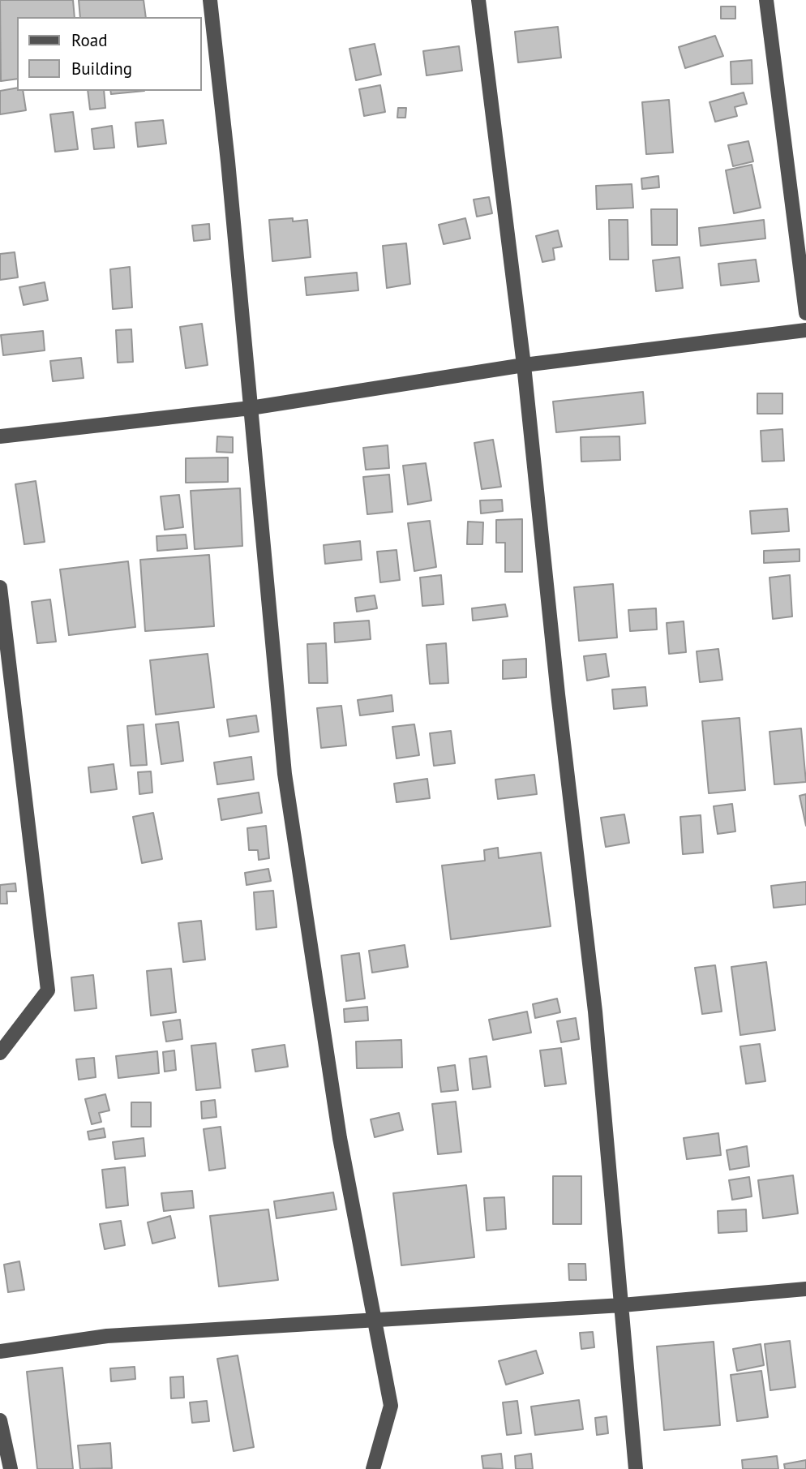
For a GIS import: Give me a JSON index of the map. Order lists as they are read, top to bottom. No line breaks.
{"legend":["Road","Building"]}
